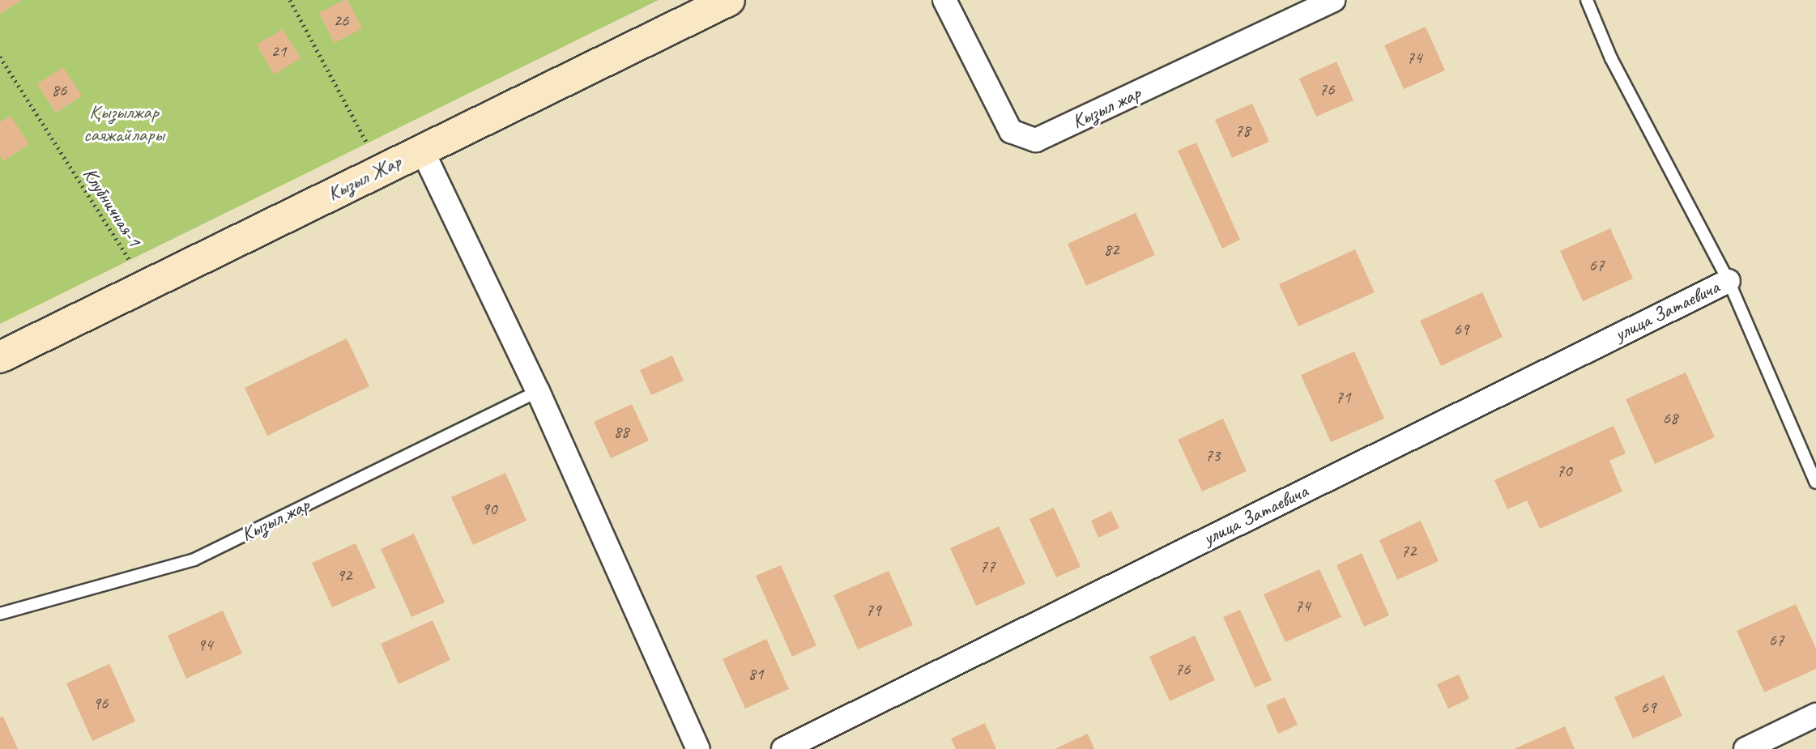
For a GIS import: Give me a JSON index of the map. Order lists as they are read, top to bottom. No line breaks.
{"streets":{"main road":["Кызыл Жар"],"street":["Кызыл жар","улица Затаевича"],"path":["Клубничная-1"]},"crossings":[["Кызыл Жар","Клубничная-1"]],"parks":["Қызылжар саяжайлары"],"house_numbers":["26","21","74","76","86","78","82","67","69","71","68","88","73","70","90","72","77","92","74","79","67","94","76","81","96","69"]}
